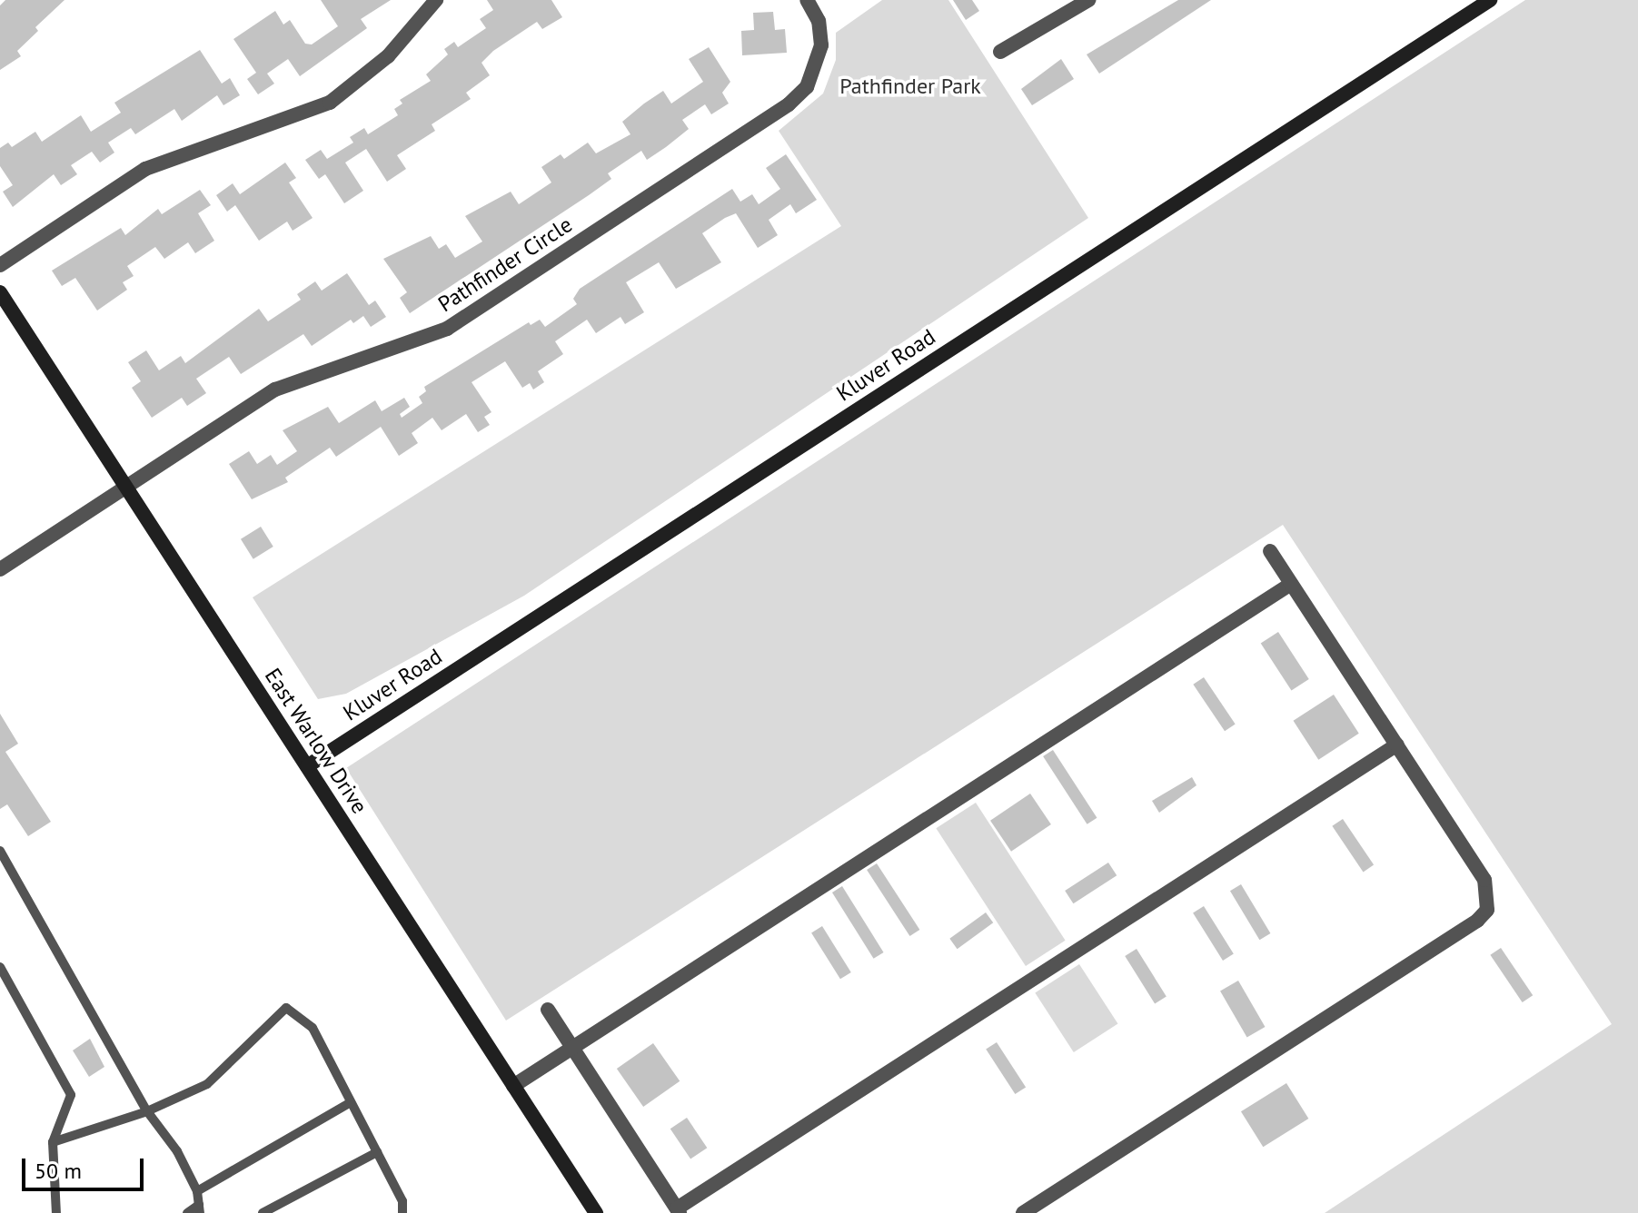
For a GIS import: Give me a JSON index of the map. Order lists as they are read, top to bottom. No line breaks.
{"streets":{"street":["Pathfinder Circle","Kluver Road","East Warlow Drive"]},"crossings":[["Pathfinder Circle","East Warlow Drive"],["Kluver Road","East Warlow Drive"]],"parks":["Pathfinder Park"],"scale_bar":"50 m"}
